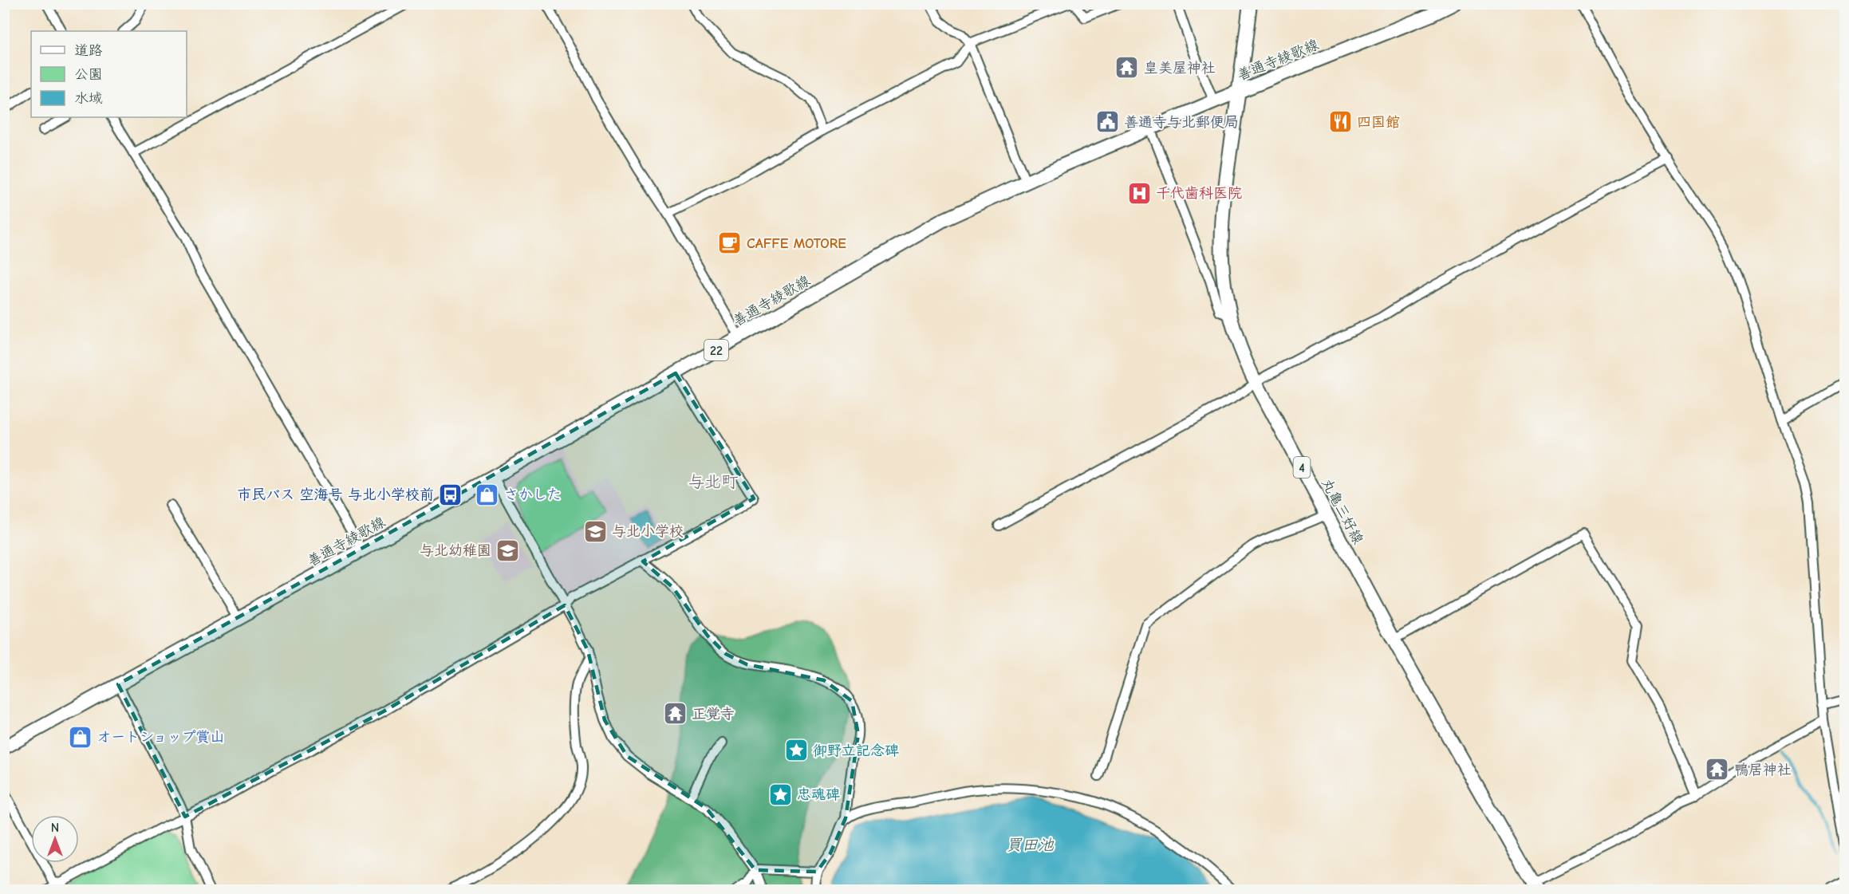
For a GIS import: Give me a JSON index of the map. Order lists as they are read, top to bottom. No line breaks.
{"streets":{"main road":["善通寺綾歌線","22","4","丸亀三好線"]},"crossings":[["善通寺綾歌線","丸亀三好線"]],"districts":["与北町"],"water":["買田池"],"places":{"temple":["皇美屋神社","正覚寺","鴨居神社"],"public building":["善通寺与北郵便局"],"restaurant":["四国館"],"hospital":["千代歯科医院"],"cafe":["CAFFE MOTORE"],"bus stop":["市民バス 空海号 与北小学校前"],"shop":["さかした","オートショップ賞山"],"school or university":["与北小学校","与北幼稚園"],"place":["御野立記念碑","忠魂碑"]},"legend":["道路","公園","水域"],"north":"top"}
